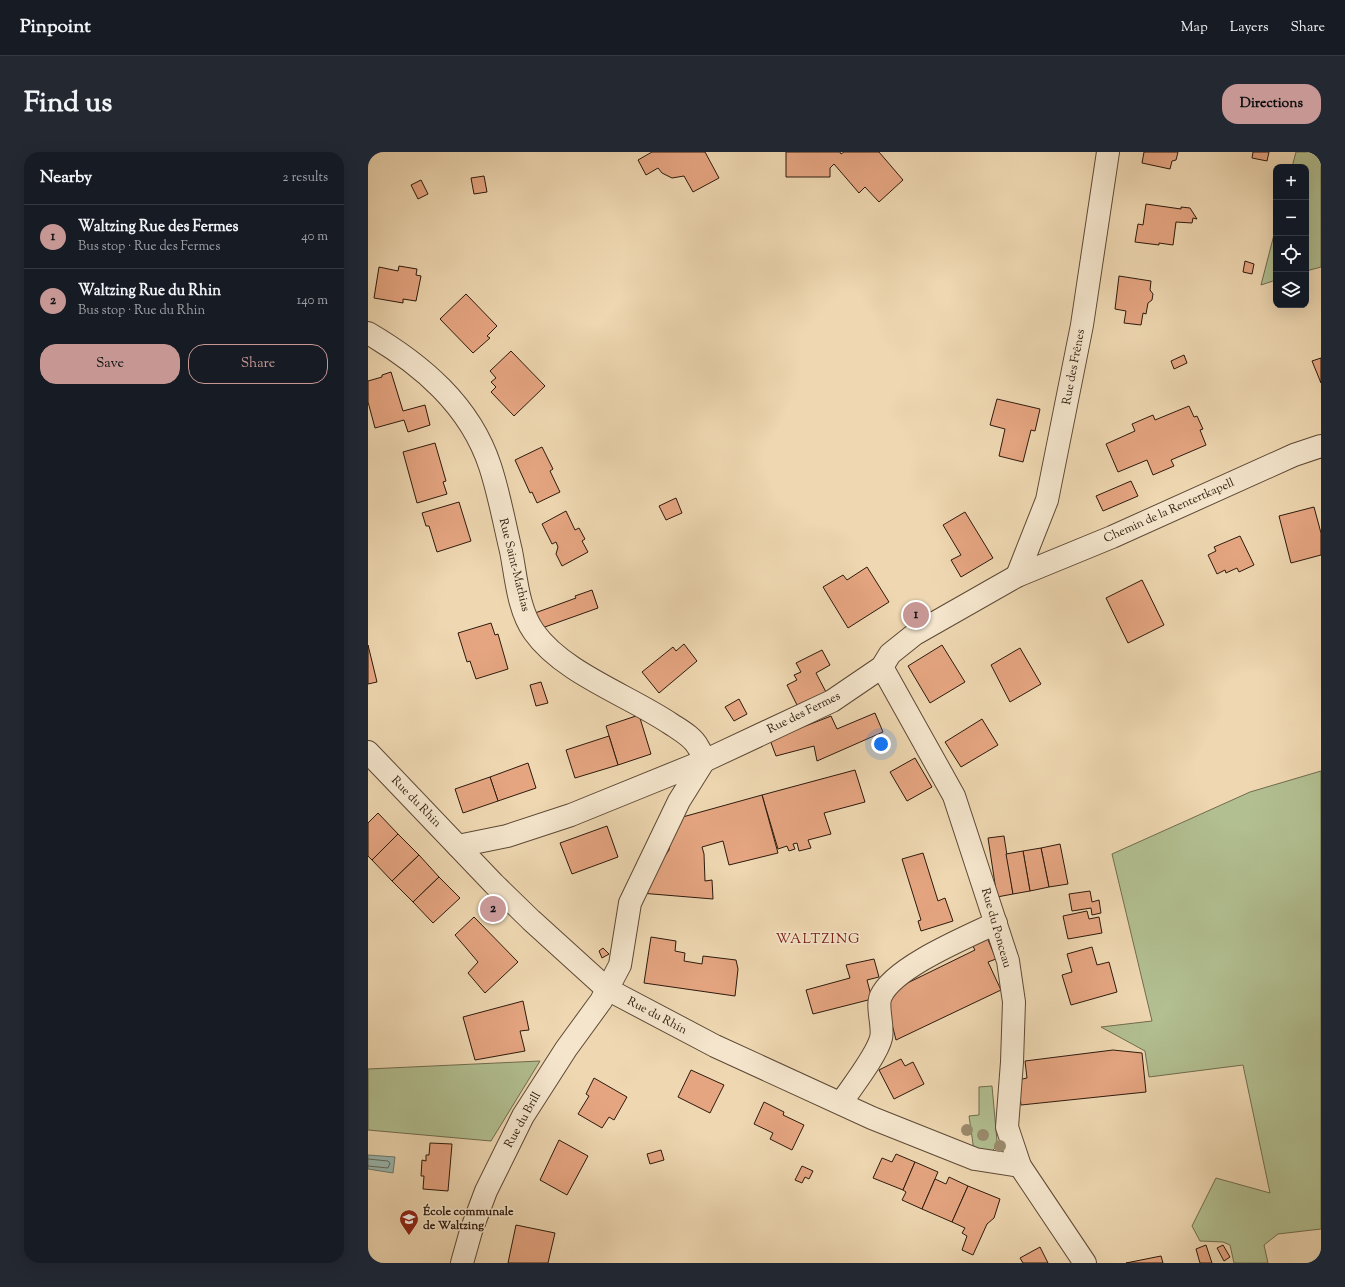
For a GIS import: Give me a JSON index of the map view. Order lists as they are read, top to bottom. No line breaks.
{"streets":{"street":["Rue des Frênes","Chemin de la Rentertkapell","Rue Saint-Mathias","Rue des Fermes","Rue du Rhin","Rue du Ponceau","Rue du Brill"]},"crossings":[["Rue des Frênes","Chemin de la Rentertkapell"],["Rue des Frênes","Rue des Fermes"],["Chemin de la Rentertkapell","Rue des Fermes"],["Rue Saint-Mathias","Rue des Fermes"],["Rue des Fermes","Rue du Rhin"],["Rue des Fermes","Rue du Ponceau"],["Rue du Rhin","Rue du Ponceau"],["Rue du Rhin","Rue du Brill"]],"districts":["WALTZING"],"places":{"school or university":["École communale de Waltzing"]},"page":{"header":"Pinpoint","nav":["Map","Layers","Share"],"title":"Find us","buttons":["Directions",["Save","Share"]],"heading":["Nearby","2 results"],"map_buttons":["+","−"],"list":[{"mark":"1","name":"Waltzing Rue des Fermes","note":"Bus stop · Rue des Fermes","value":"40 m"},{"mark":"2","name":"Waltzing Rue du Rhin","note":"Bus stop · Rue du Rhin","value":"140 m"}],"pins":["1","2"]}}
